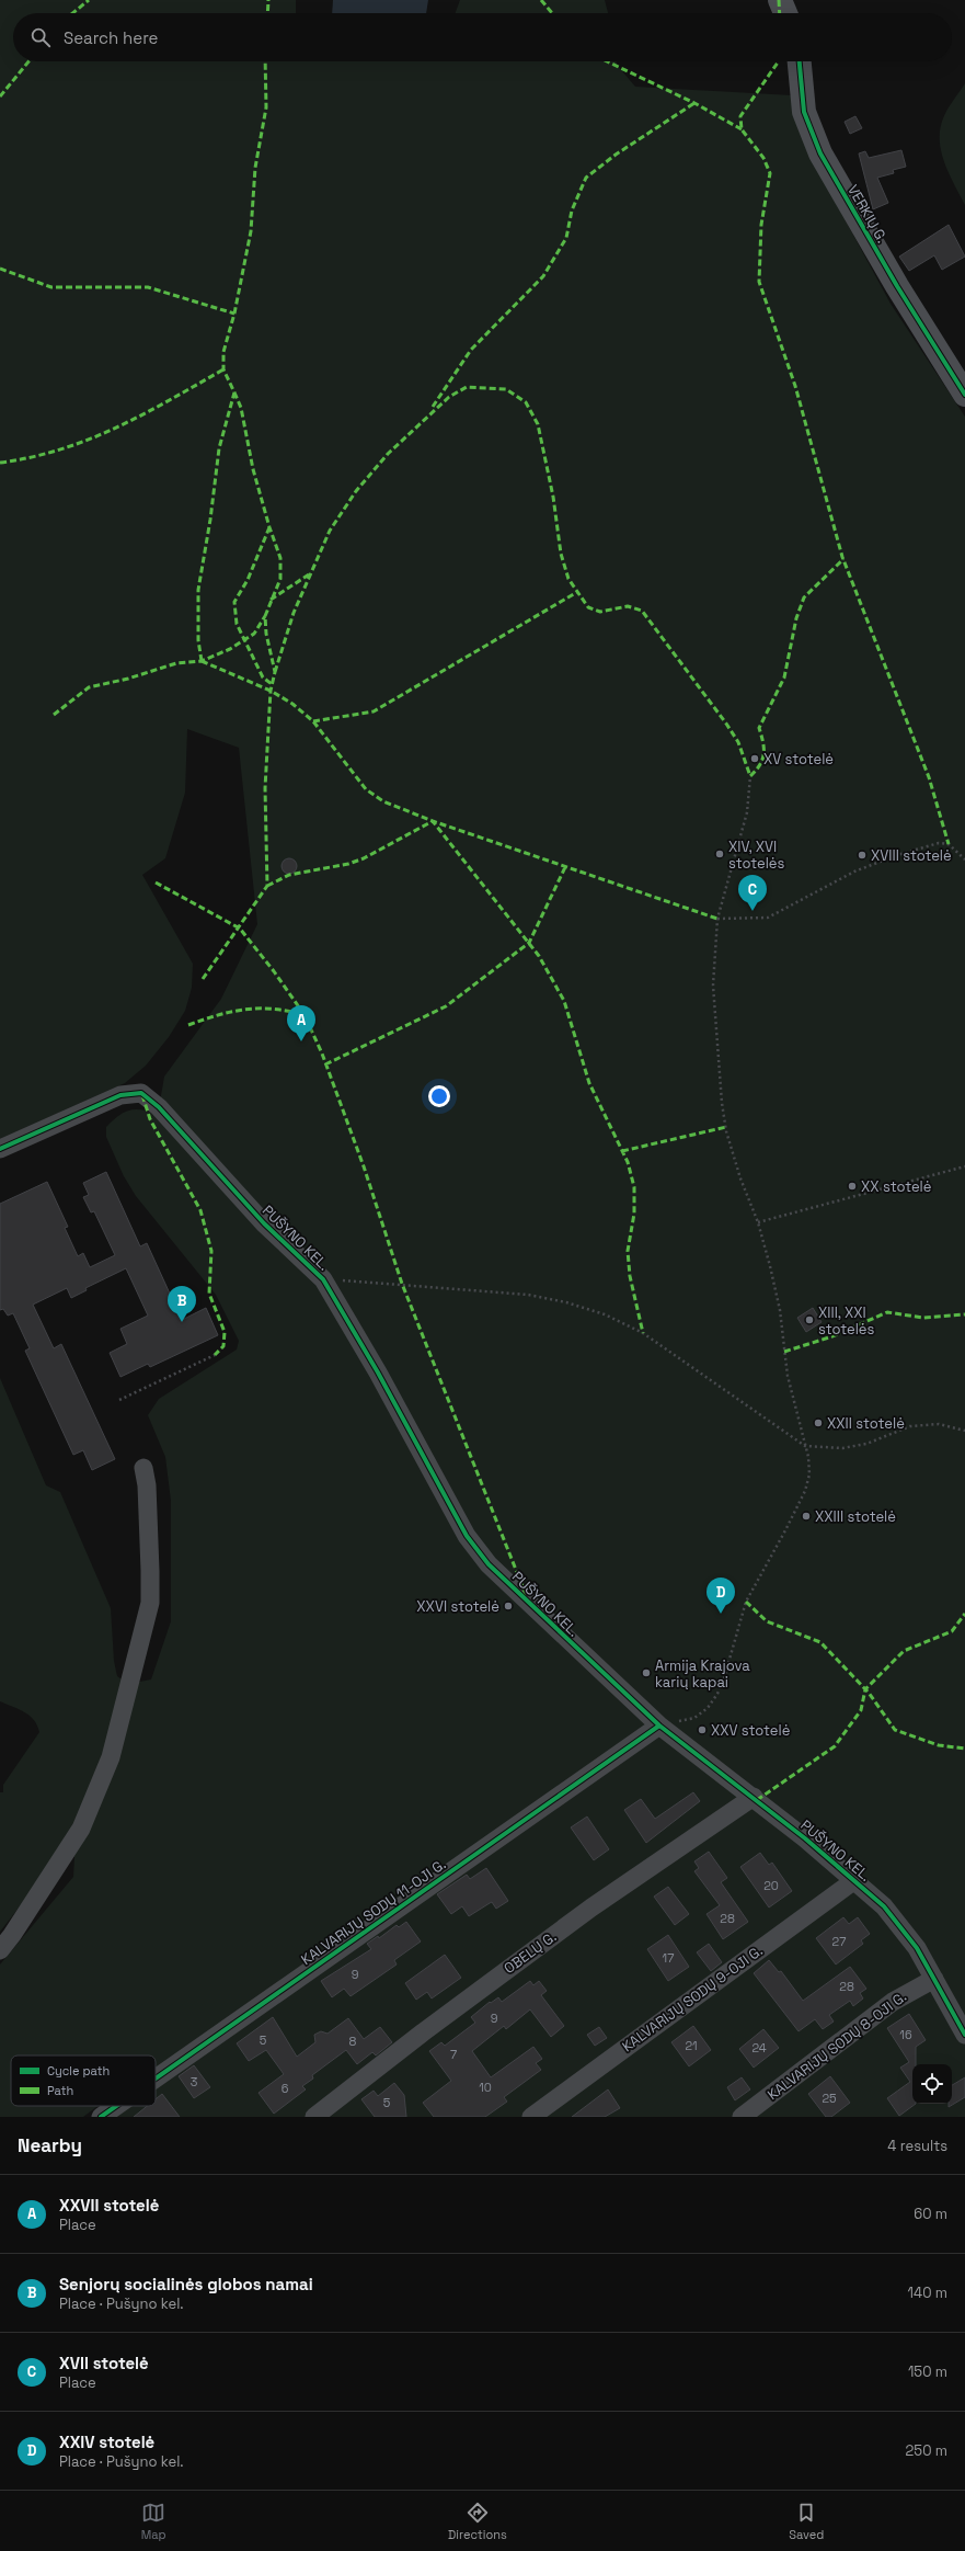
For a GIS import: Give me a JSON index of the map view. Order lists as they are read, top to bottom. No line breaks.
{"streets":{"main road":["VERKIŲ G."],"street":["PUŠYNO KEL.","KALVARIJŲ SODŲ 11-OJI G.","OBELŲ G.","KALVARIJŲ SODŲ 9-OJI G.","KALVARIJŲ SODŲ 8-OJI G."]},"crossings":[["PUŠYNO KEL.","KALVARIJŲ SODŲ 11-OJI G."],["PUŠYNO KEL.","OBELŲ G."],["PUŠYNO KEL.","KALVARIJŲ SODŲ 9-OJI G."],["PUŠYNO KEL.","KALVARIJŲ SODŲ 8-OJI G."]],"places":["XV stotelė","XIV, XVI stotelės","XVIII stotelė","XX stotelė","XIII, XXI stotelės","XXII stotelė","XXIII stotelė","XXVI stotelė","Armija Krajova karių kapai","XXV stotelė"],"house_numbers":["20","28","27","17","9","28","9","16","5","8","21","24","7","3","10","6","25","5"],"legend":["Cycle path","Path"],"page":{"search":"Search here","pins":["C","A","B","D"],"heading":["Nearby","4 results"],"list":[{"mark":"A","name":"XXVII stotelė","note":"Place","value":"60 m"},{"mark":"B","name":"Senjorų socialinės globos namai","note":"Place · Pušyno kel.","value":"140 m"},{"mark":"C","name":"XVII stotelė","note":"Place","value":"150 m"},{"mark":"D","name":"XXIV stotelė","note":"Place · Pušyno kel.","value":"250 m"}],"nav":["Map","Directions","Saved"]}}
